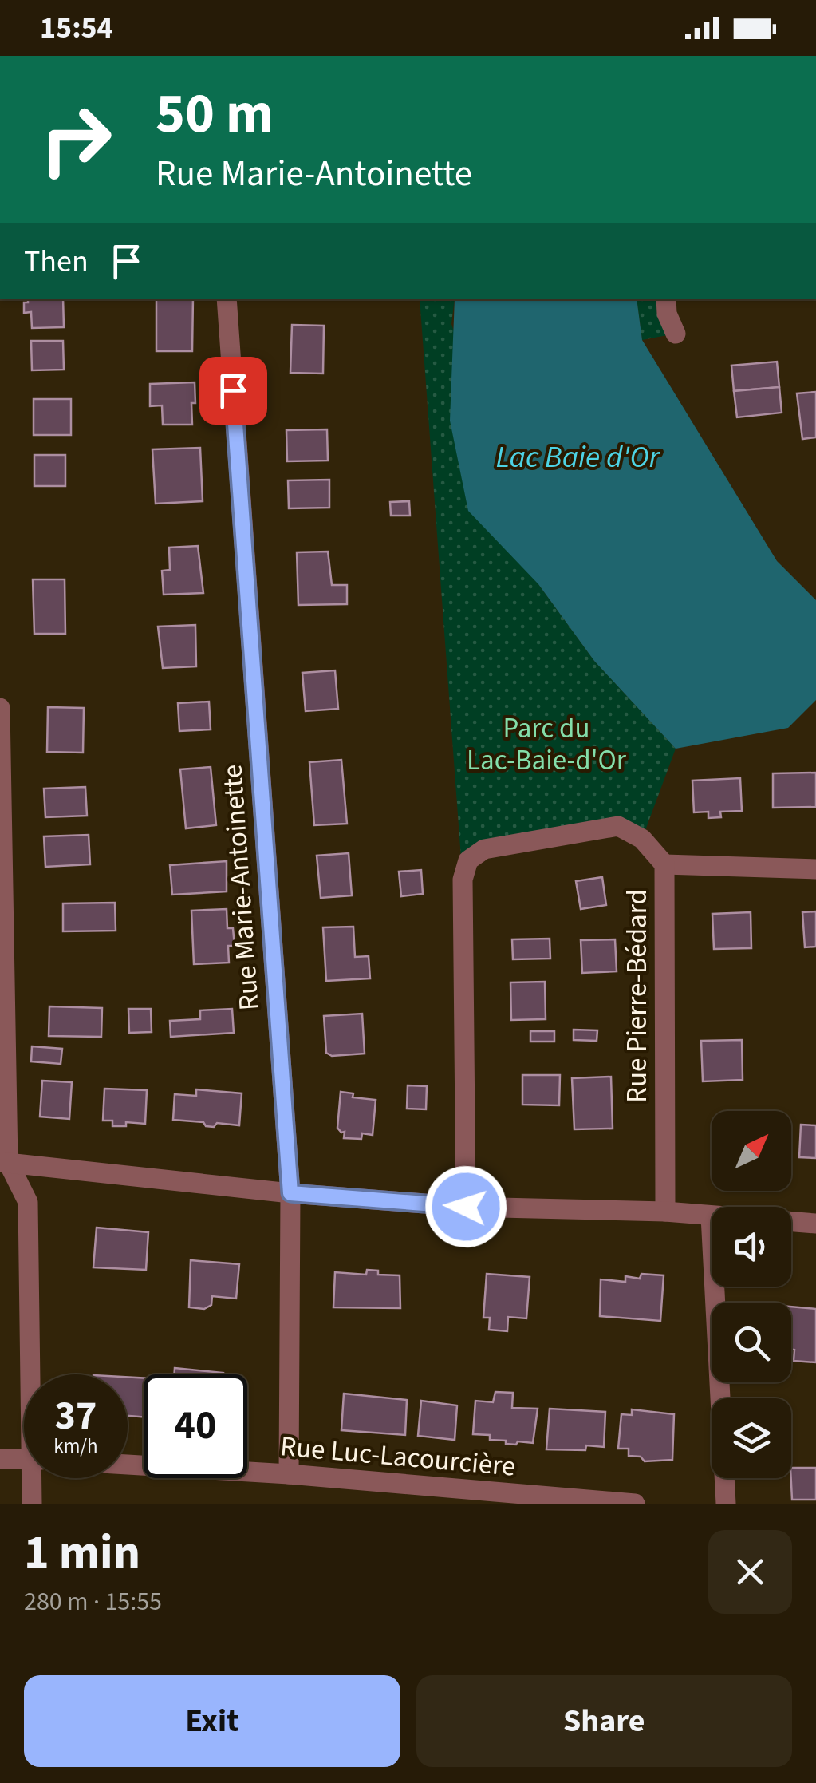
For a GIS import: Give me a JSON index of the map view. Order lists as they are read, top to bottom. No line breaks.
{"streets":{"street":["Rue Marie-Antoinette","Rue Pierre-Bédard","Rue Luc-Lacourcière"]},"crossings":[["Rue Marie-Antoinette","Rue Luc-Lacourcière"]],"water":["Lac Baie d'Or"],"parks":["Parc du Lac-Baie-d'Or"],"north":"top right","page":{"status":"15:54","turn":["50 m","Rue Marie-Antoinette"],"then":"Then","speed":"37 km/h","limit":"40","heading":["1 min","280 m · 15:55"],"buttons":["Exit","Share"]}}
